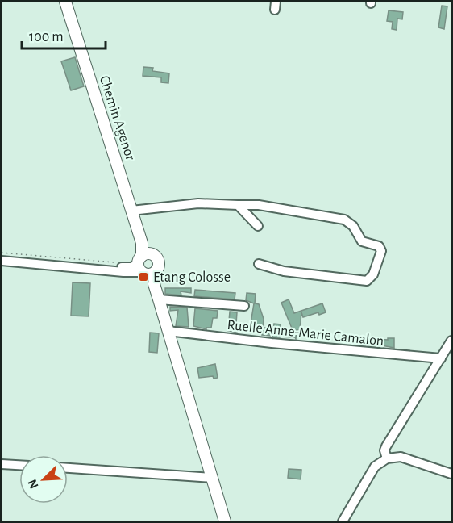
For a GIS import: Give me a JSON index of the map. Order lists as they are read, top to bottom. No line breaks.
{"streets":{"main road":["Chemin Agenor"],"street":["Ruelle Anne-Marie Camalon"]},"places":{"transit":["Etang Colosse"]},"scale_bar":"100 m","north":"bottom left"}
